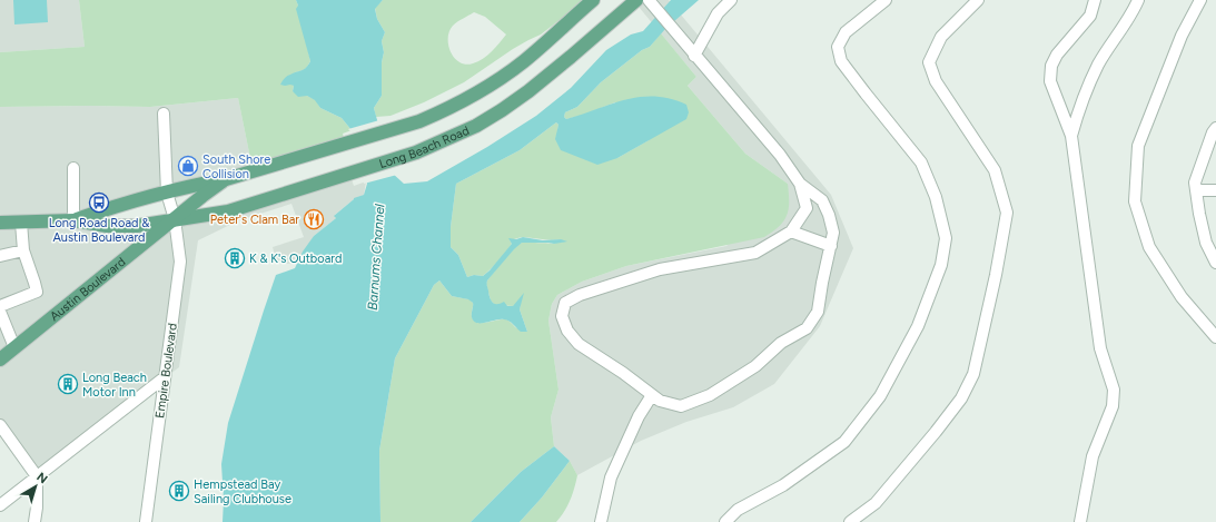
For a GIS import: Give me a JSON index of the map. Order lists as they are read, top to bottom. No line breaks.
{"streets":{"main road":["Long Beach Road","Austin Boulevard"],"street":["Empire Boulevard"]},"crossings":[["Long Beach Road","Austin Boulevard"],["Long Beach Road","Empire Boulevard"],["Austin Boulevard","Empire Boulevard"]],"water":["Barnums Channel"],"places":{"shop":["South Shore Collision"],"bus stop":["Long Road Road & Austin Boulevard"],"restaurant":["Peter's Clam Bar"],"building":["K & K's Outboard","Long Beach Motor Inn","Hempstead Bay Sailing Clubhouse"]},"north":"top right"}
